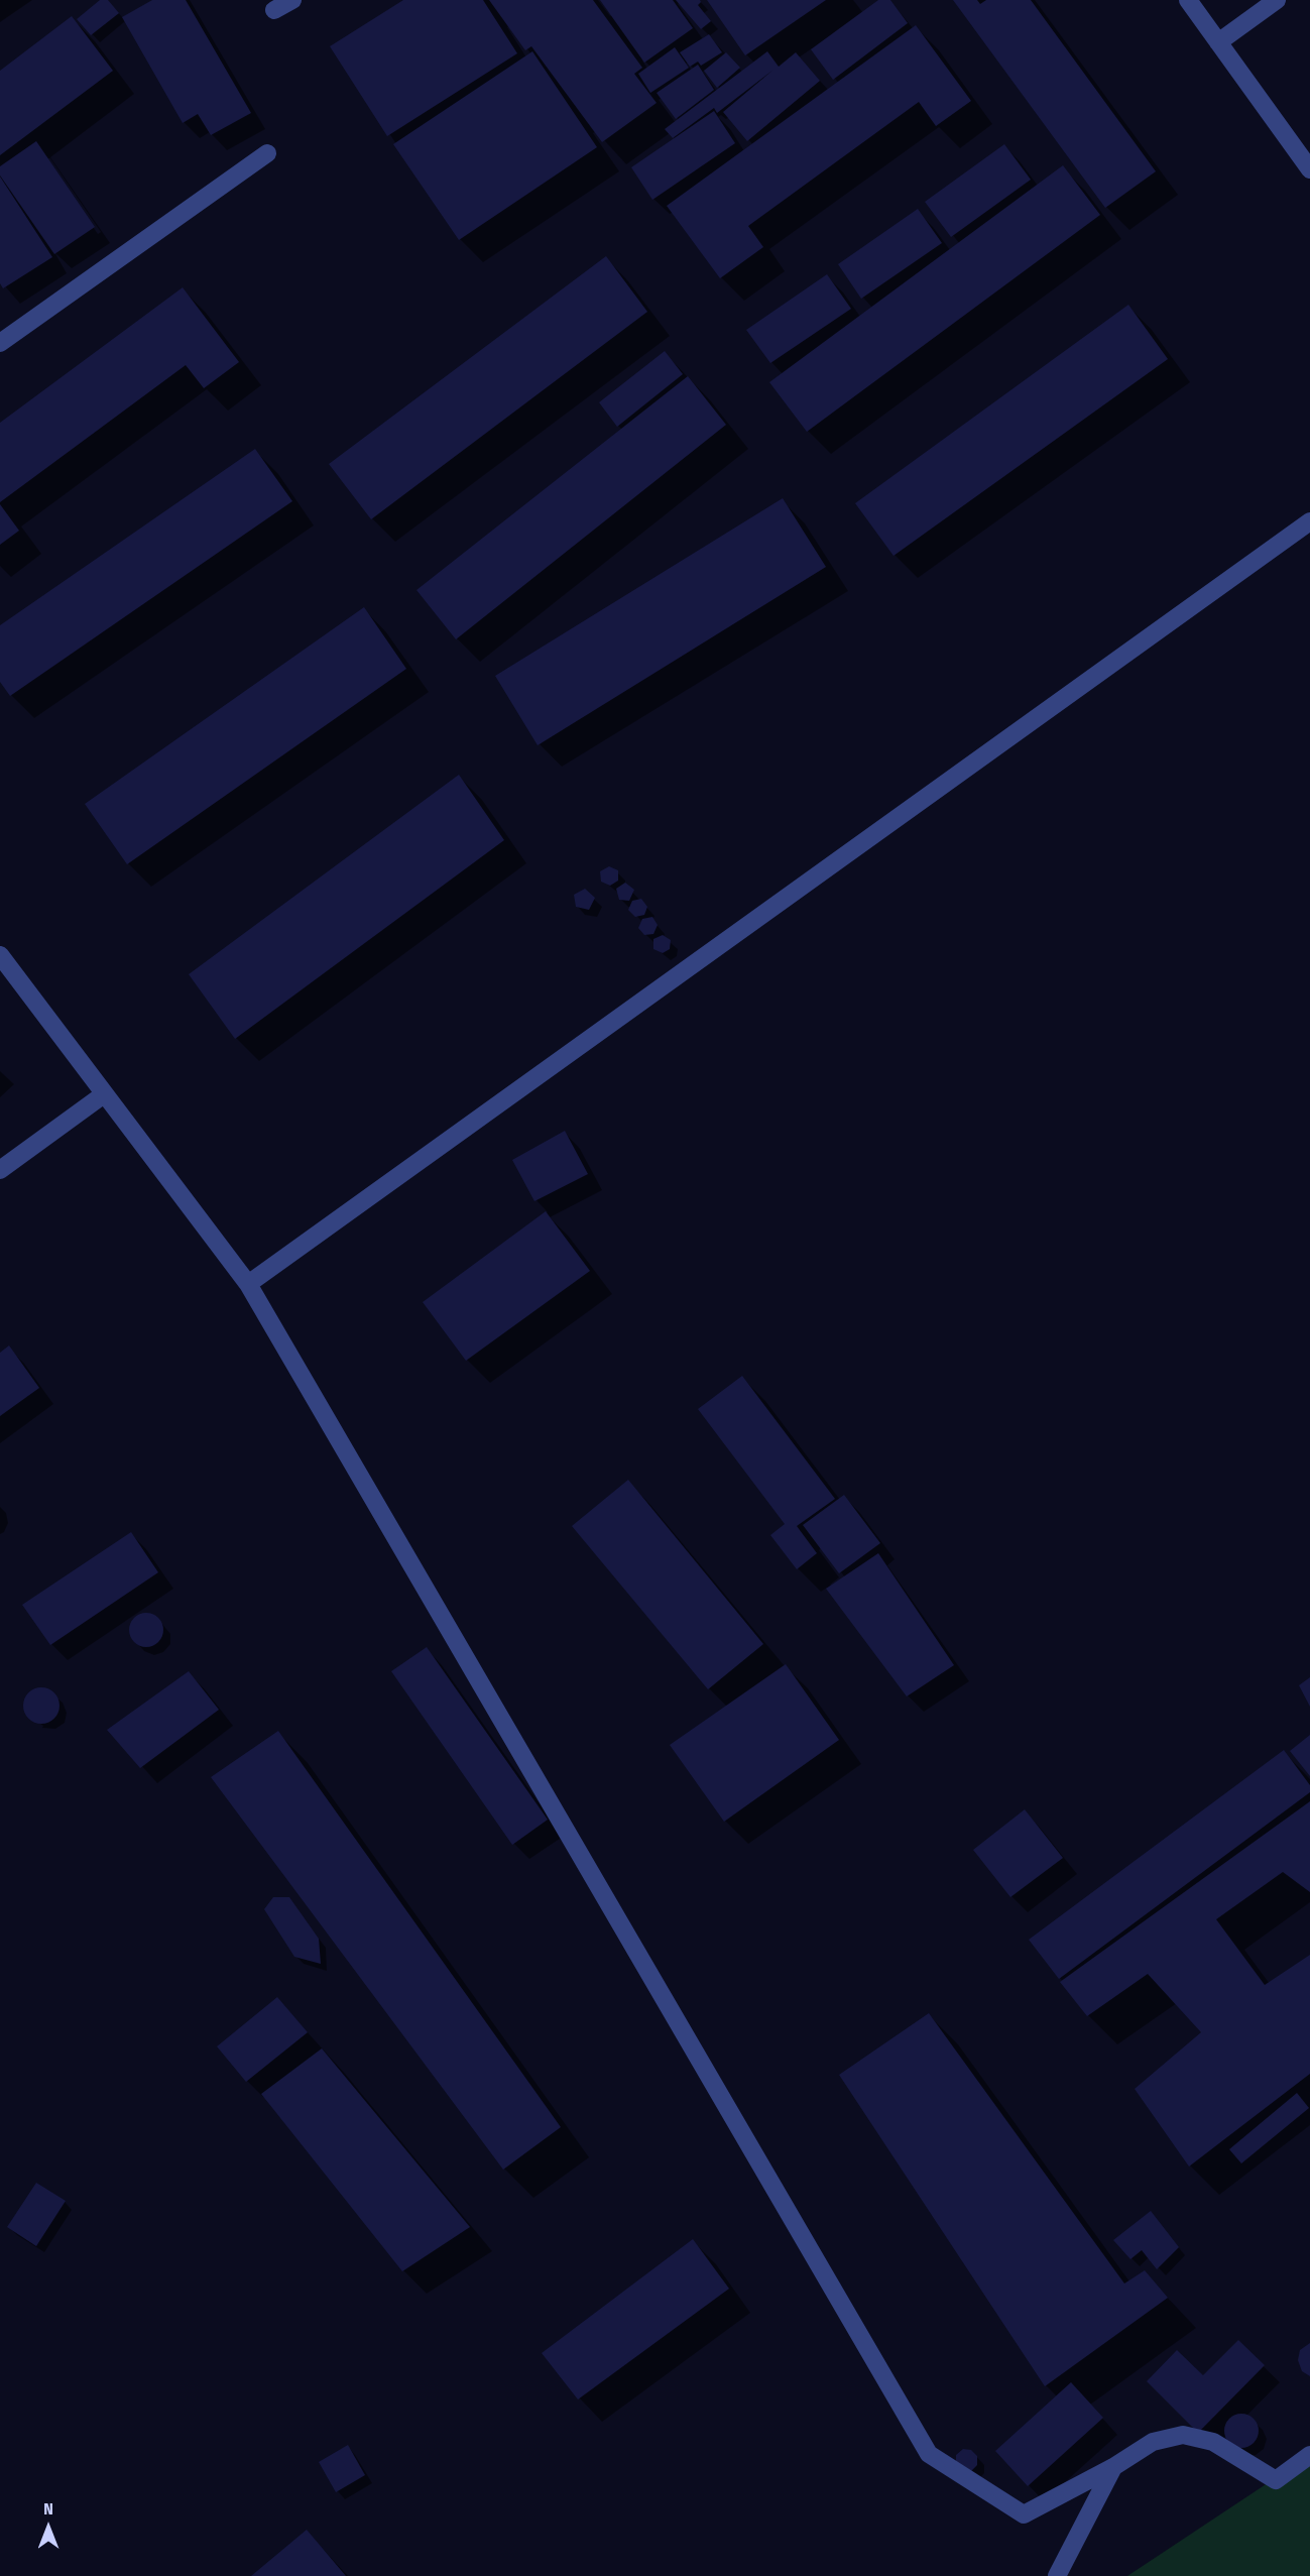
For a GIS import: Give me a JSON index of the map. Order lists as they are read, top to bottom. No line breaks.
{"north":"top"}
